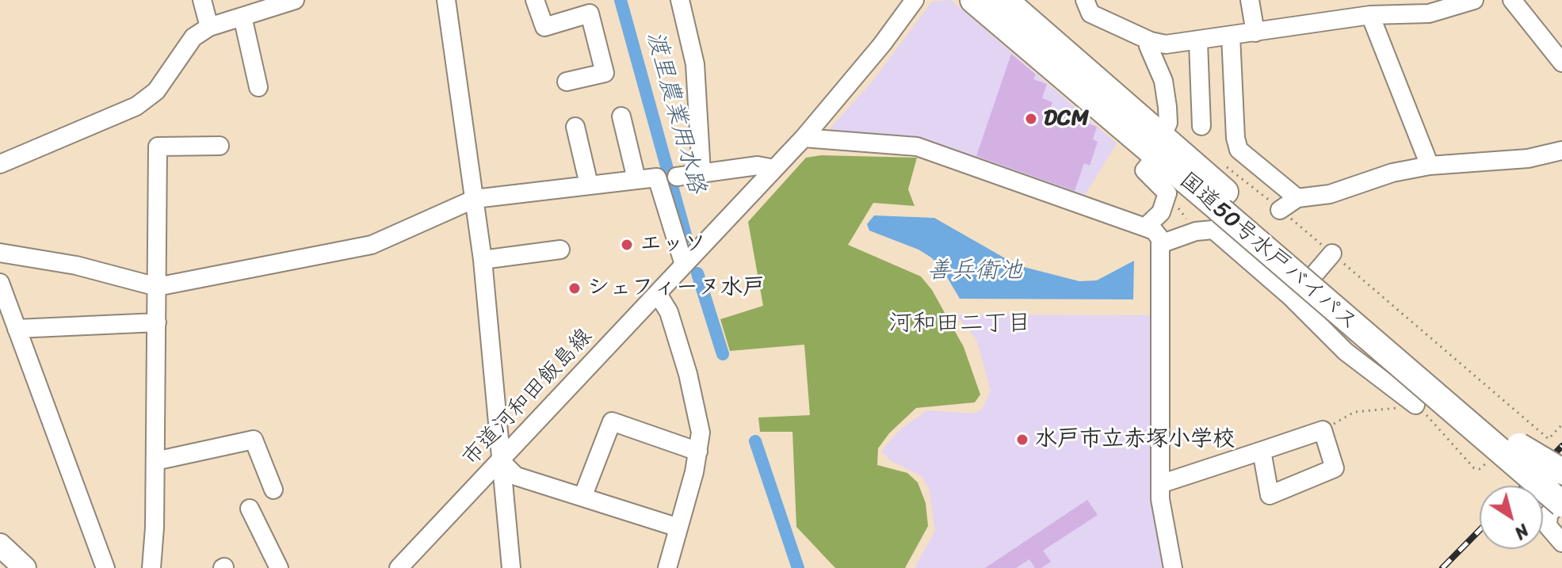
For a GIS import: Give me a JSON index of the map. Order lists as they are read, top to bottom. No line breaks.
{"streets":{"highway":["国道50号水戸バイパス"],"street":["市道河和田飯島線"]},"districts":["河和田二丁目"],"water":["渡里農業用水路","善兵衛池"],"places":["DCM","エッソ","シェフィーヌ水戸","水戸市立赤塚小学校"],"north":"bottom right"}
